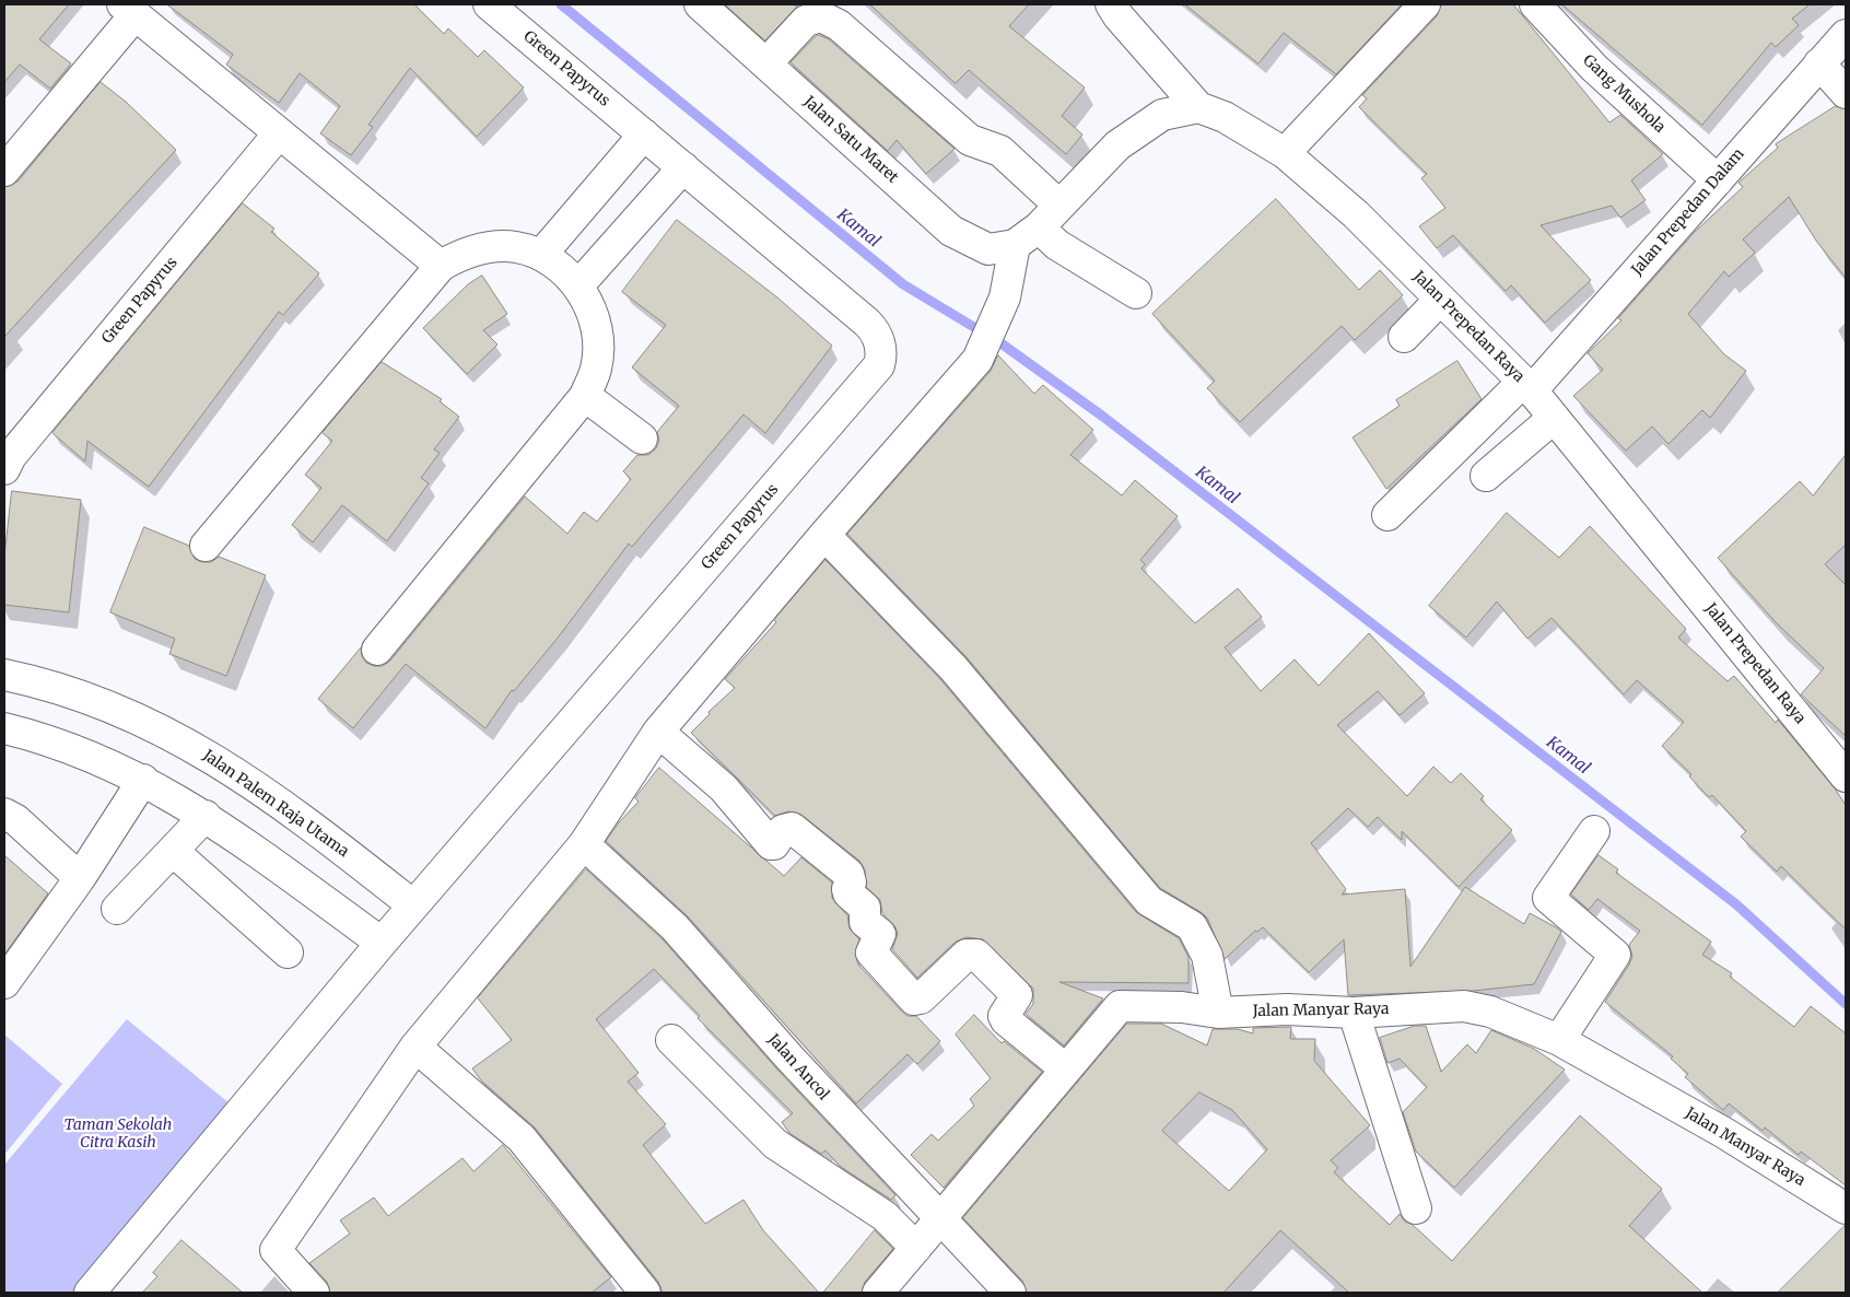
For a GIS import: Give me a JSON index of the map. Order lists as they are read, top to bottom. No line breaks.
{"streets":{"street":["Green Papyrus","Gang Mushola","Jalan Satu Maret","Jalan Prepedan Dalam","Jalan Prepedan Raya","Jalan Palem Raja Utama","Jalan Manyar Raya","Jalan Ancol"]},"crossings":[["Green Papyrus","Jalan Palem Raja Utama"],["Gang Mushola","Jalan Prepedan Dalam"],["Jalan Prepedan Dalam","Jalan Prepedan Raya"],["Jalan Manyar Raya","Jalan Ancol"]],"water":["Kamal"],"parks":["Taman Sekolah Citra Kasih"]}
